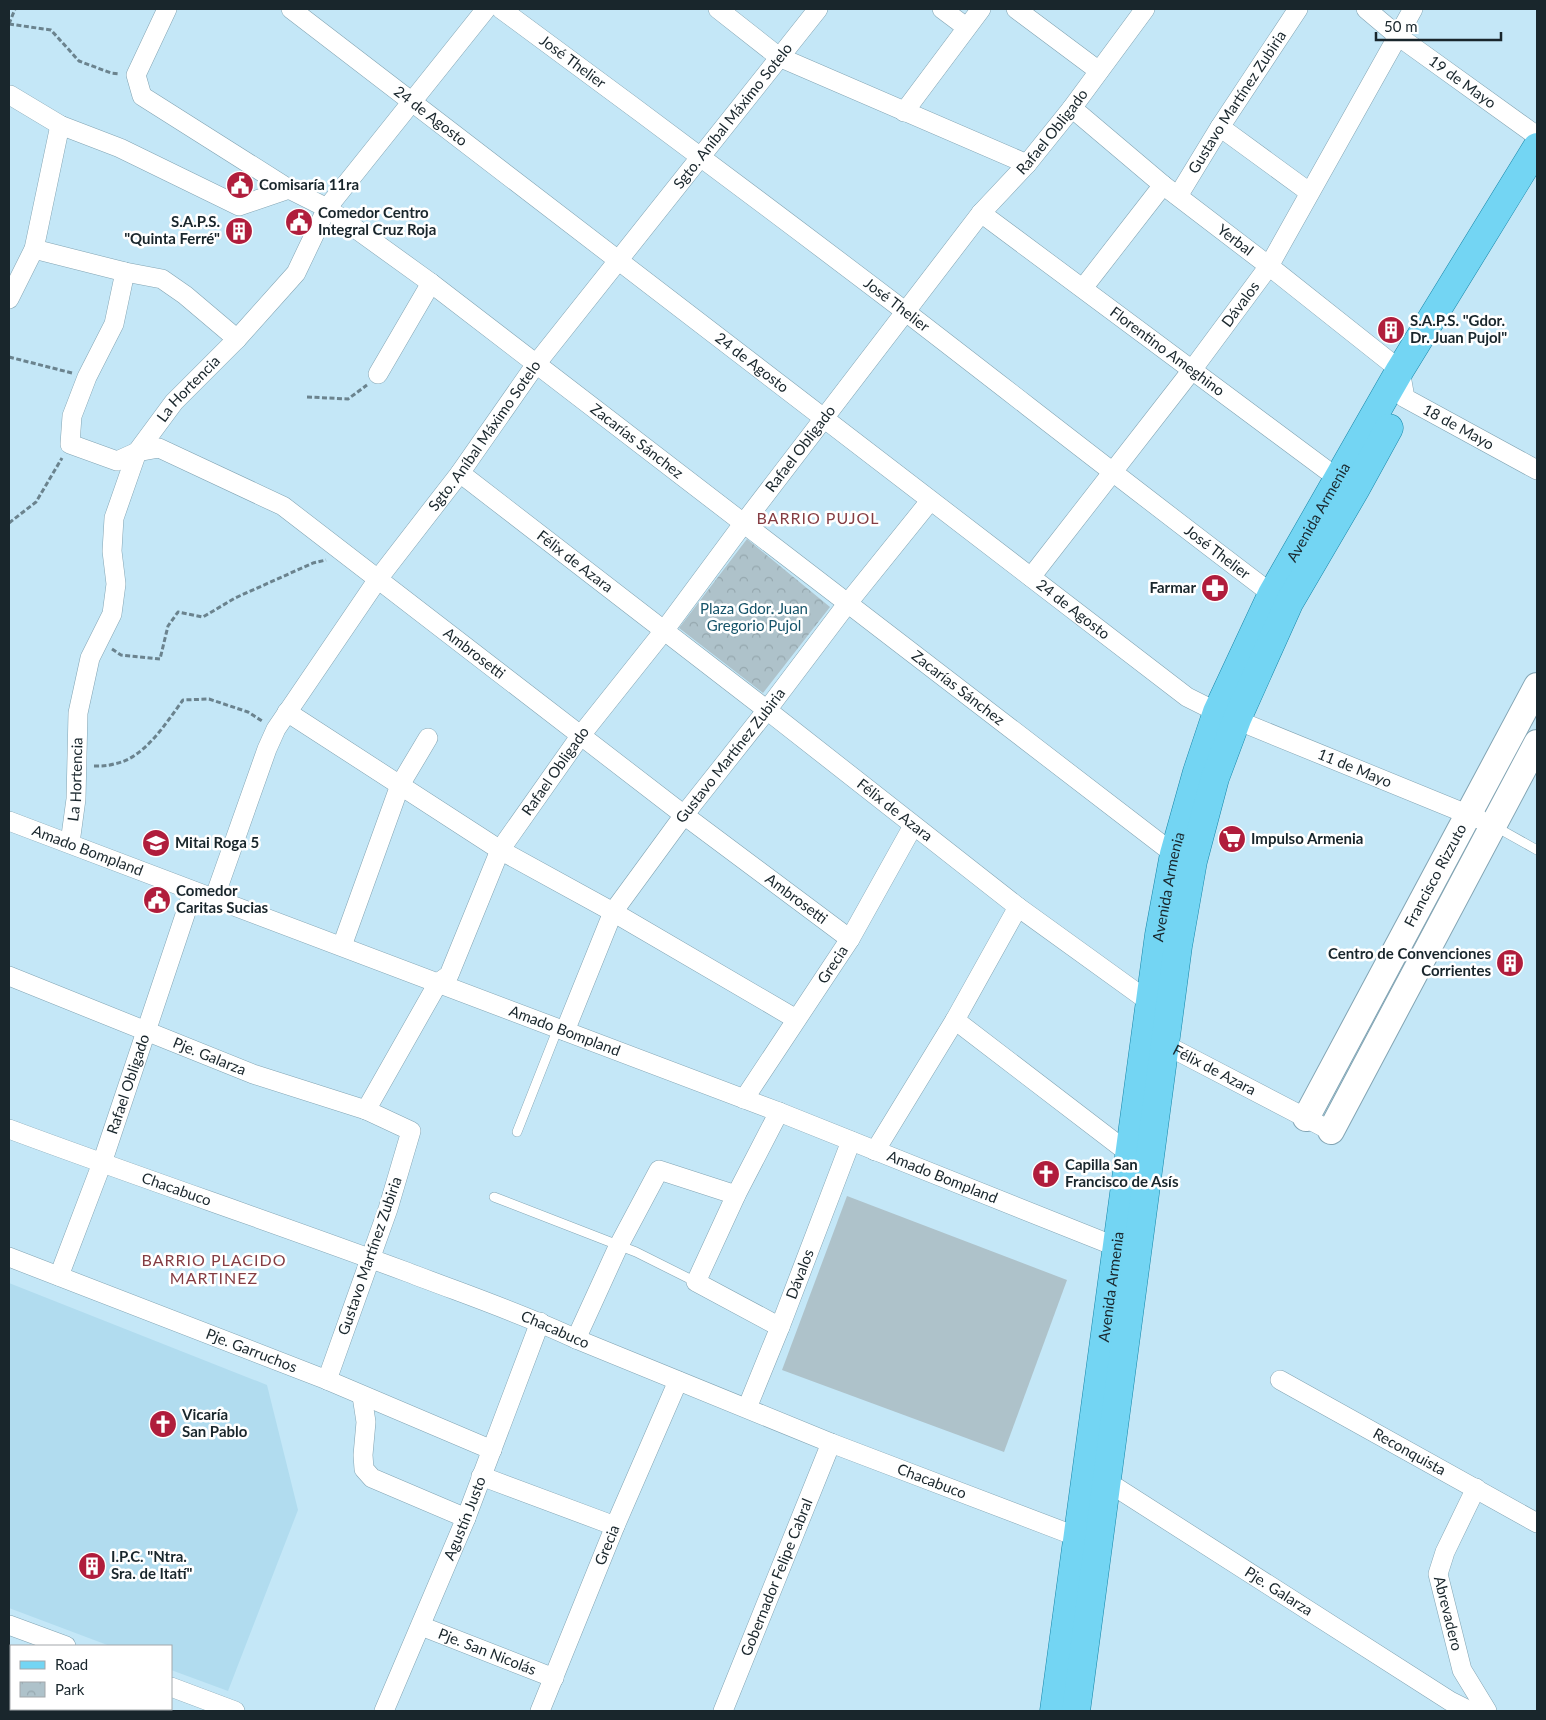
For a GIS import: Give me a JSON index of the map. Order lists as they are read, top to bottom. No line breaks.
{"streets":{"main road":["Avenida Armenia"],"street":["José Thelier","19 de Mayo","Gustavo Martínez Zubiria","Sgto. Aníbal Máximo Sotelo","24 de Agosto","Rafael Obligado","Yerbal","Dávalos","Florentino Ameghino","La Hortencia","18 de Mayo","Zacarías Sánchez","Félix de Azara","Ambrosetti","11 de Mayo","Amado Bompland","Francisco Rizzuto","Grecia","Pje. Galarza","Chacabuco","Pje. Garruchos","Reconquista","Agustín Justo","Gobernador Felipe Cabral","Abrevadero","Pje. San Nicolás"]},"crossings":[["José Thelier","Sgto. Aníbal Máximo Sotelo"],["José Thelier","Rafael Obligado"],["José Thelier","Dávalos"],["José Thelier","Avenida Armenia"],["19 de Mayo","Dávalos"],["Gustavo Martínez Zubiria","24 de Agosto"],["Gustavo Martínez Zubiria","Yerbal"],["Gustavo Martínez Zubiria","Florentino Ameghino"],["Gustavo Martínez Zubiria","Zacarías Sánchez"],["Gustavo Martínez Zubiria","Félix de Azara"],["Gustavo Martínez Zubiria","Ambrosetti"],["Gustavo Martínez Zubiria","Amado Bompland"],["Gustavo Martínez Zubiria","Pje. Galarza"],["Gustavo Martínez Zubiria","Chacabuco"],["Gustavo Martínez Zubiria","Pje. Garruchos"],["Sgto. Aníbal Máximo Sotelo","24 de Agosto"],["Sgto. Aníbal Máximo Sotelo","Zacarías Sánchez"],["Sgto. Aníbal Máximo Sotelo","Félix de Azara"],["Sgto. Aníbal Máximo Sotelo","Ambrosetti"],["Sgto. Aníbal Máximo Sotelo","Amado Bompland"],["24 de Agosto","Rafael Obligado"],["24 de Agosto","Dávalos"],["24 de Agosto","La Hortencia"],["24 de Agosto","Avenida Armenia"],["24 de Agosto","11 de Mayo"],["Rafael Obligado","Yerbal"],["Rafael Obligado","Florentino Ameghino"],["Rafael Obligado","Zacarías Sánchez"],["Rafael Obligado","Félix de Azara"],["Rafael Obligado","Ambrosetti"],["Rafael Obligado","Amado Bompland"],["Rafael Obligado","Pje. Galarza"],["Rafael Obligado","Chacabuco"],["Rafael Obligado","Pje. Garruchos"],["Yerbal","Dávalos"],["Yerbal","18 de Mayo"],["Yerbal","Avenida Armenia"],["Dávalos","Florentino Ameghino"],["Dávalos","Amado Bompland"],["Dávalos","Chacabuco"],["Florentino Ameghino","Avenida Armenia"],["La Hortencia","Zacarías Sánchez"],["La Hortencia","Ambrosetti"],["La Hortencia","Amado Bompland"],["18 de Mayo","Avenida Armenia"],["Zacarías Sánchez","Avenida Armenia"],["Avenida Armenia","Félix de Azara"],["Avenida Armenia","11 de Mayo"],["Avenida Armenia","Amado Bompland"],["Avenida Armenia","Pje. Galarza"],["Avenida Armenia","Chacabuco"],["Félix de Azara","Francisco Rizzuto"],["Félix de Azara","Grecia"],["Ambrosetti","Grecia"],["11 de Mayo","Francisco Rizzuto"],["Amado Bompland","Grecia"],["Grecia","Chacabuco"],["Grecia","Pje. San Nicolás"],["Chacabuco","Agustín Justo"],["Chacabuco","Gobernador Felipe Cabral"],["Pje. Garruchos","Agustín Justo"],["Reconquista","Abrevadero"],["Agustín Justo","Pje. San Nicolás"]],"districts":["BARRIO PUJOL","BARRIO PLACIDO MARTINEZ"],"parks":["Plaza Gdor. Juan Gregorio Pujol"],"places":{"public building":["Comisaría 11ra","Comedor Centro Integral Cruz Roja","Comedor Caritas Sucias"],"building":["S.A.P.S. \"Quinta Ferré\"","S.A.P.S. \"Gdor. Dr. Juan Pujol\"","Centro de Convenciones Corrientes","I.P.C. \"Ntra. Sra. de Itatí\""],"pharmacy":["Farmar"],"supermarket":["Impulso Armenia"],"school or university":["Mitai Roga 5"],"church":["Capilla San Francisco de Asís","Vicaría San Pablo"]},"legend":["Road","Park"],"scale_bar":"50 m"}
